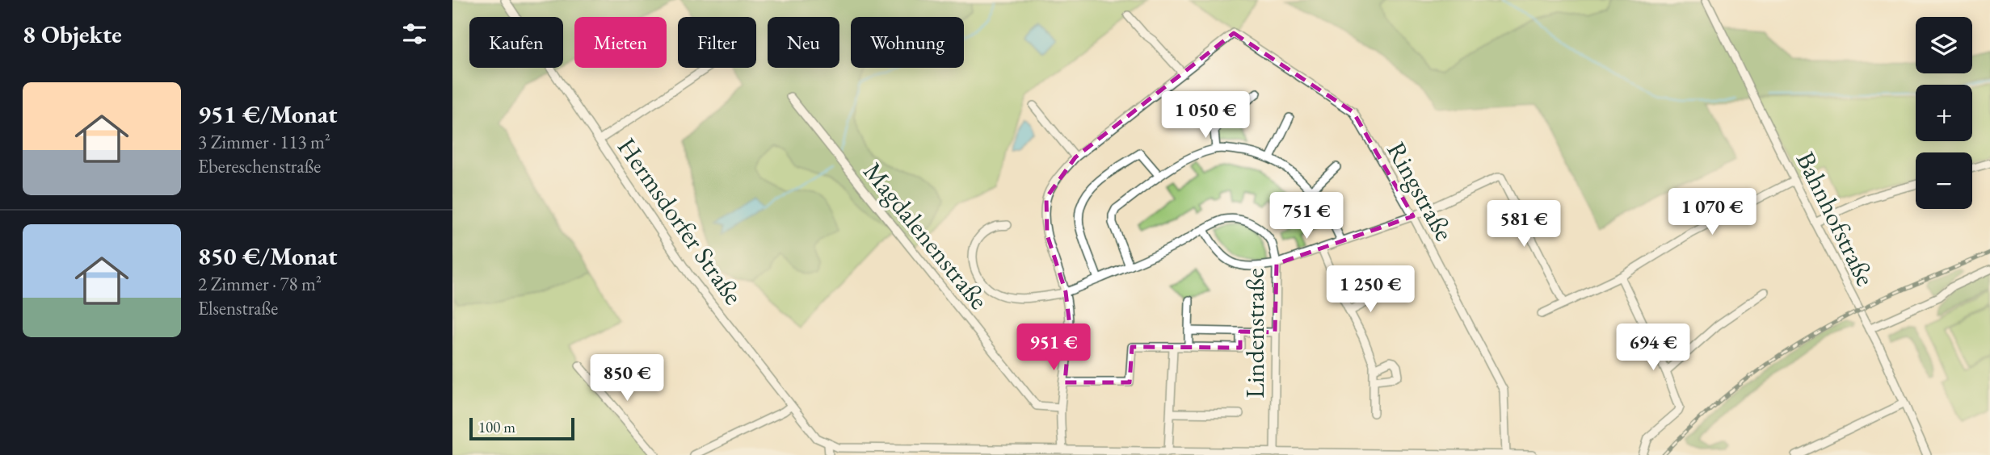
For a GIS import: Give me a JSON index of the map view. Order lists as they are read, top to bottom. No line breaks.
{"streets":{"street":["Ringstraße","Bahnhofstraße","Hermsdorfer Straße","Magdalenenstraße","Lindenstraße"]},"scale_bar":"100 m","page":{"heading":"8 Objekte","map_buttons":["+","−"],"chip":["Kaufen","Mieten","Filter","Neu","Wohnung"],"list":[{"name":"951 €/Monat","note":"3 Zimmer · 113 m² · Ebereschenstraße"},{"name":"850 €/Monat","note":"2 Zimmer · 78 m² · Elsenstraße"}],"price":["1 050 €","1 070 €","751 €","581 €","1 250 €","951 €","694 €","850 €"],"scale":"100 m"}}
